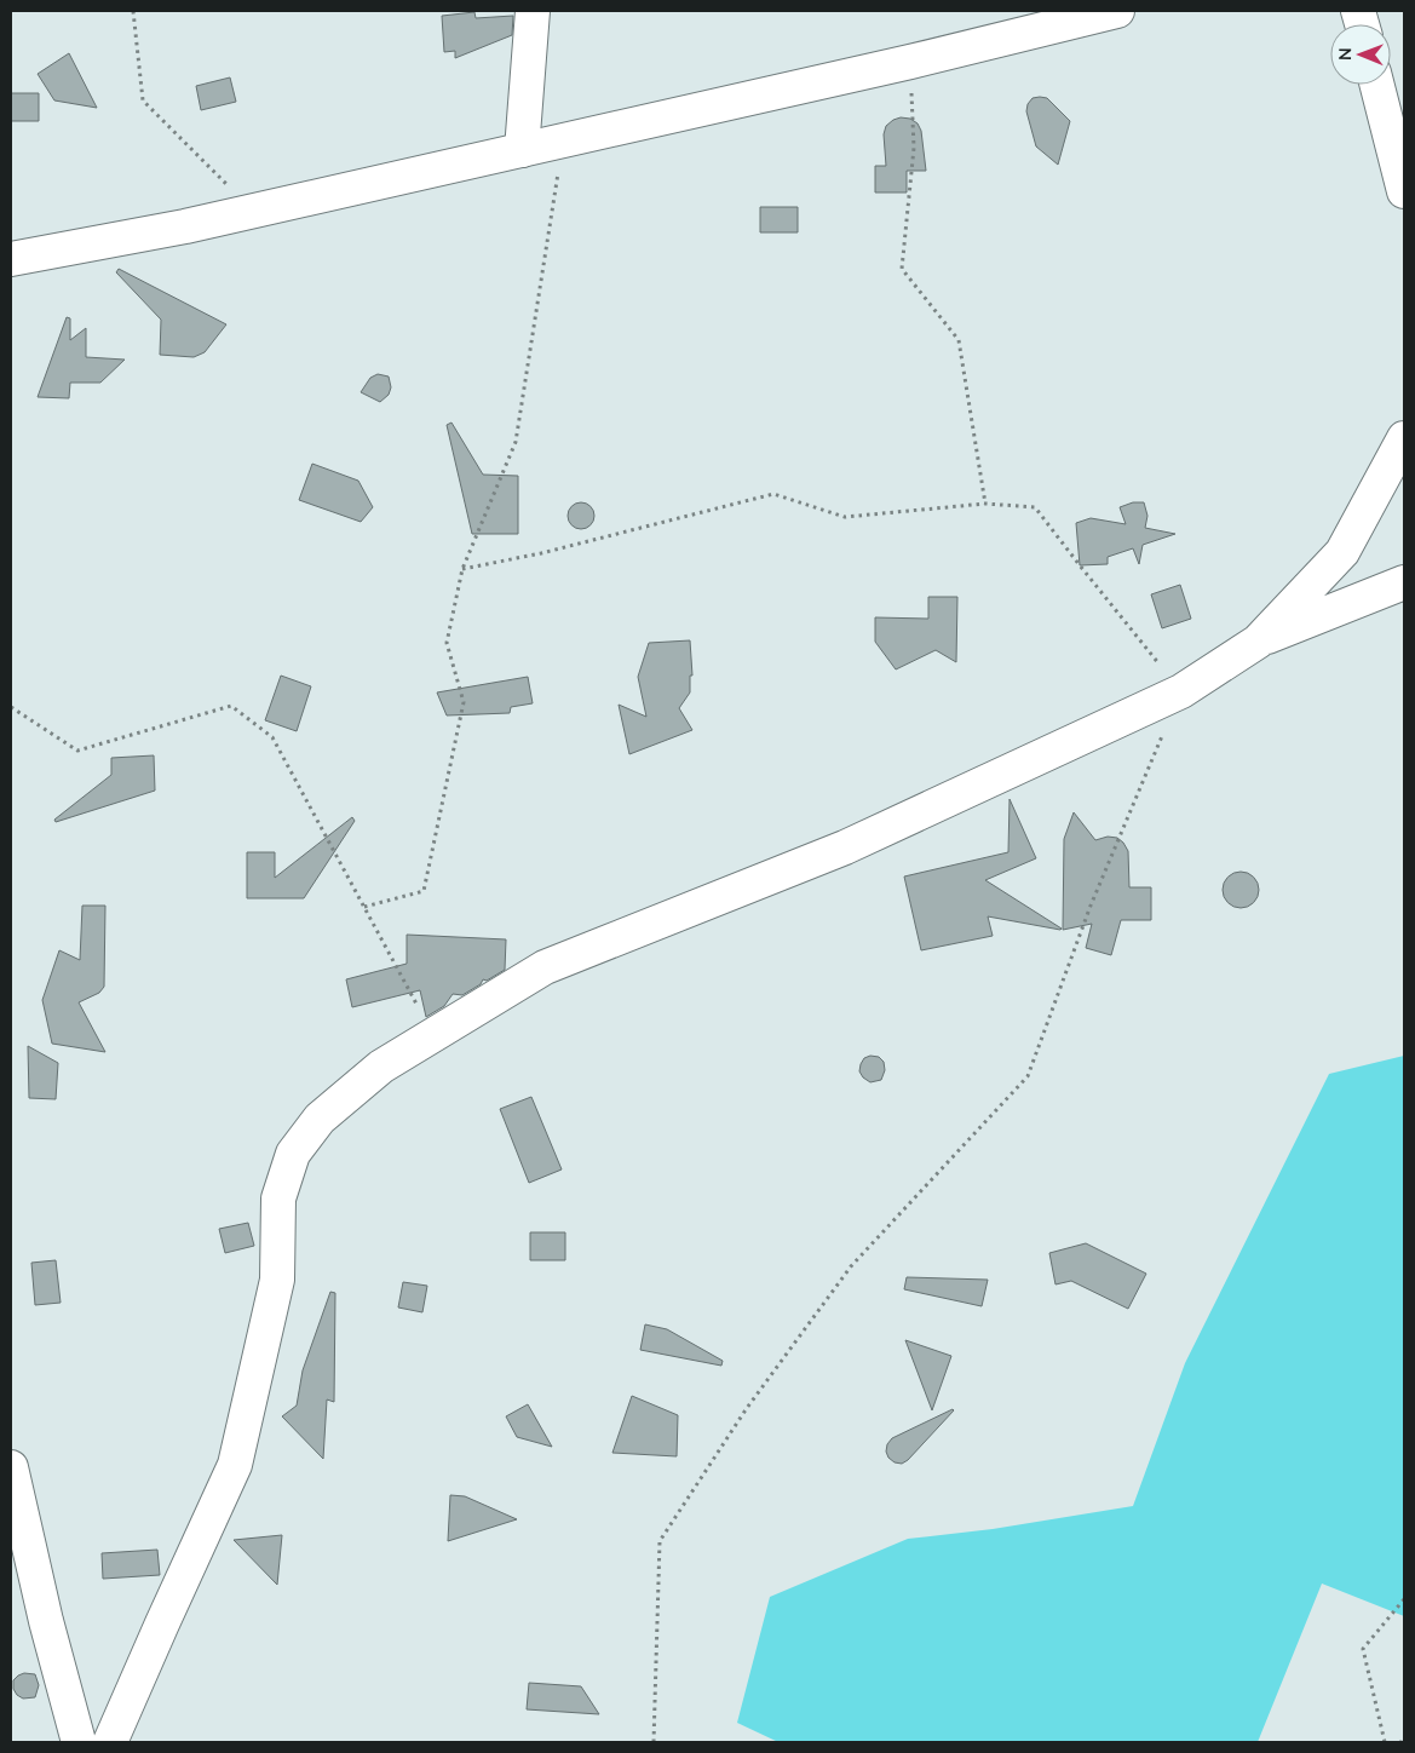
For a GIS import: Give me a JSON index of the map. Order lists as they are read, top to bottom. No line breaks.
{"north":"left"}
